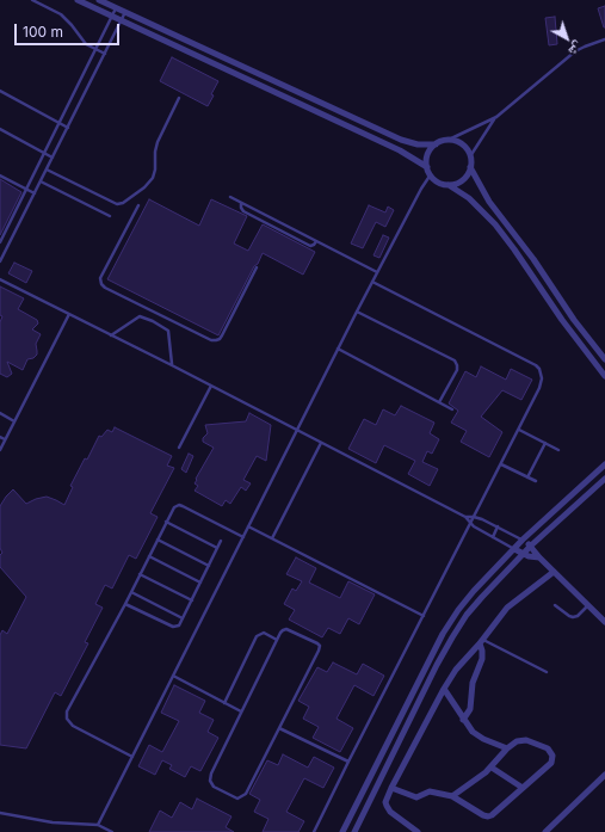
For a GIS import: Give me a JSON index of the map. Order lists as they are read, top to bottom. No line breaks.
{"scale_bar":"100 m","north":"bottom right"}
